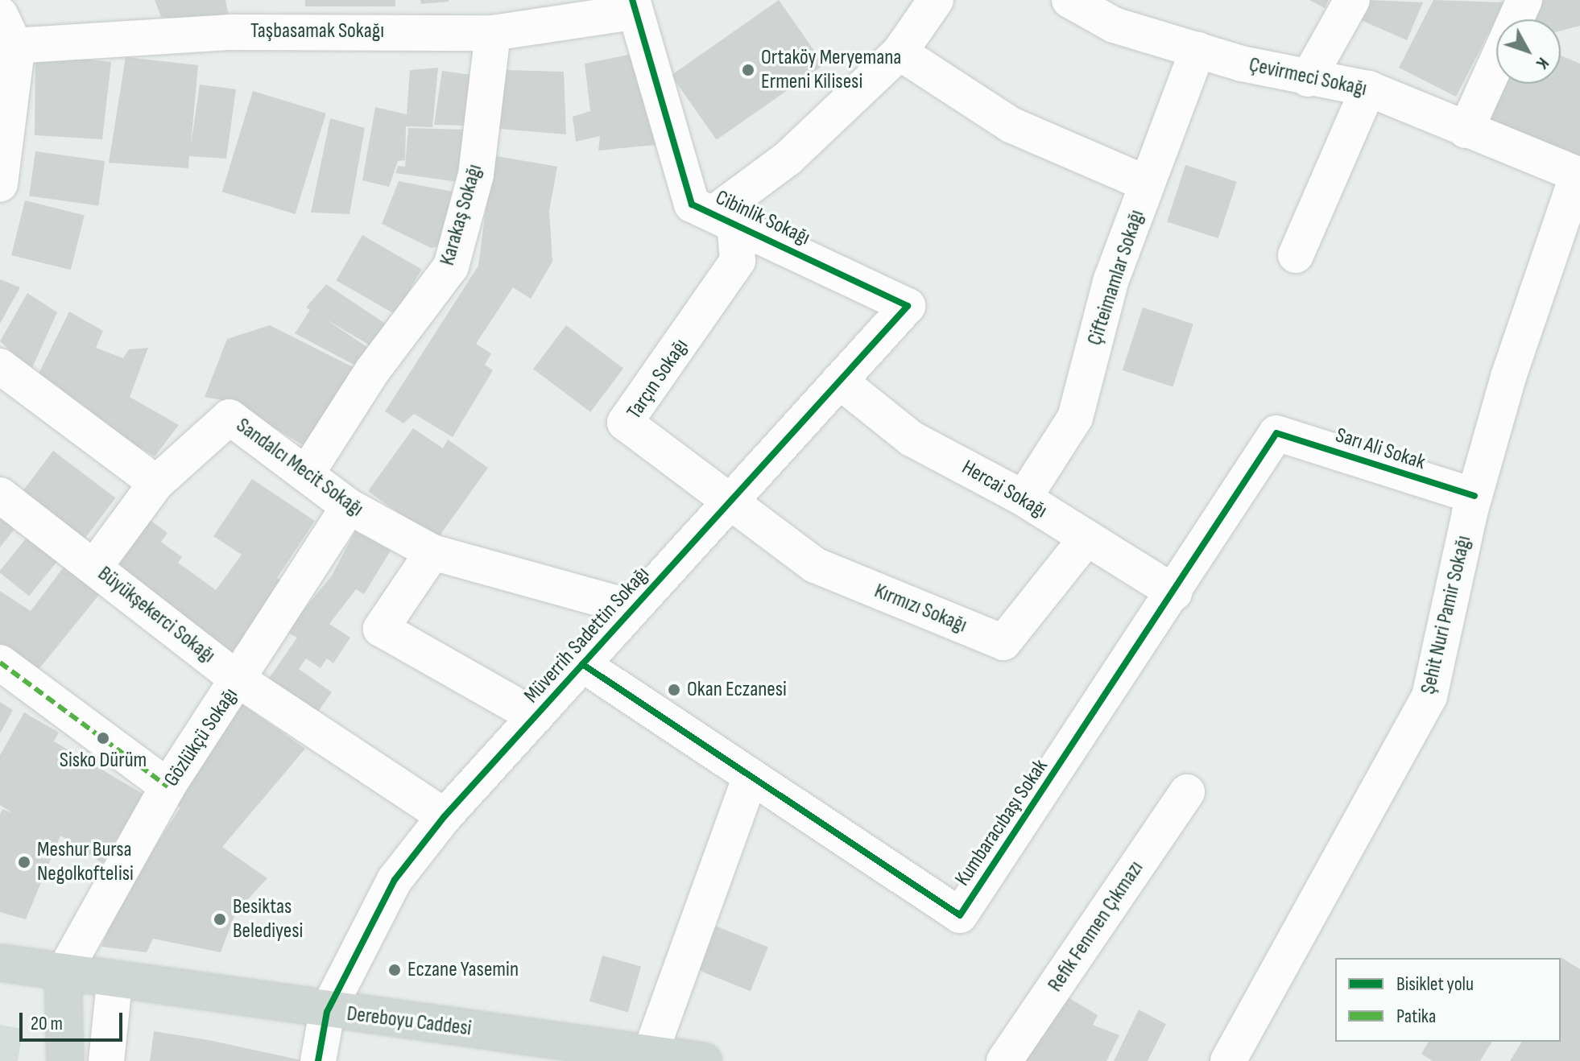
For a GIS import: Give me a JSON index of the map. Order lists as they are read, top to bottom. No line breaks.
{"streets":{"main road":["Dereboyu Caddesi"],"street":["Taşbasamak Sokağı","Çevirmeci Sokağı","Karakaş Sokağı","Cibinlik Sokağı","Çifteimamlar Sokağı","Tarçın Sokağı","Sarı Ali Sokak","Sandalcı Mecit Sokağı","Hercai Sokağı","Kırmızı Sokağı","Büyükşekerci Sokağı","Şehit Nuri Pamir Sokağı","Müverrih Sadettin Sokağı","Gözlükçü Sokağı","Kumbaracıbaşı Sokak","Refik Fenmen Çıkmazı"]},"crossings":[["Taşbasamak Sokağı","Karakaş Sokağı"],["Taşbasamak Sokağı","Cibinlik Sokağı"],["Çevirmeci Sokağı","Çifteimamlar Sokağı"],["Çevirmeci Sokağı","Şehit Nuri Pamir Sokağı"],["Karakaş Sokağı","Sandalcı Mecit Sokağı"],["Cibinlik Sokağı","Tarçın Sokağı"],["Cibinlik Sokağı","Müverrih Sadettin Sokağı"],["Çifteimamlar Sokağı","Hercai Sokağı"],["Tarçın Sokağı","Kırmızı Sokağı"],["Tarçın Sokağı","Müverrih Sadettin Sokağı"],["Sarı Ali Sokak","Şehit Nuri Pamir Sokağı"],["Sarı Ali Sokak","Kumbaracıbaşı Sokak"],["Sandalcı Mecit Sokağı","Büyükşekerci Sokağı"],["Sandalcı Mecit Sokağı","Müverrih Sadettin Sokağı"],["Sandalcı Mecit Sokağı","Gözlükçü Sokağı"],["Hercai Sokağı","Kırmızı Sokağı"],["Hercai Sokağı","Müverrih Sadettin Sokağı"],["Hercai Sokağı","Kumbaracıbaşı Sokak"],["Kırmızı Sokağı","Müverrih Sadettin Sokağı"],["Büyükşekerci Sokağı","Müverrih Sadettin Sokağı"],["Büyükşekerci Sokağı","Gözlükçü Sokağı"],["Müverrih Sadettin Sokağı","Kumbaracıbaşı Sokak"],["Müverrih Sadettin Sokağı","Dereboyu Caddesi"],["Gözlükçü Sokağı","Dereboyu Caddesi"]],"places":["Ortaköy Meryemana Ermeni Kilisesi","Okan Eczanesi","Sisko Dürüm","Meshur Bursa Negolkoftelisi","Besiktas Belediyesi","Eczane Yasemin"],"legend":["Bisiklet yolu","Patika"],"scale_bar":"20 m","north":"bottom right"}
